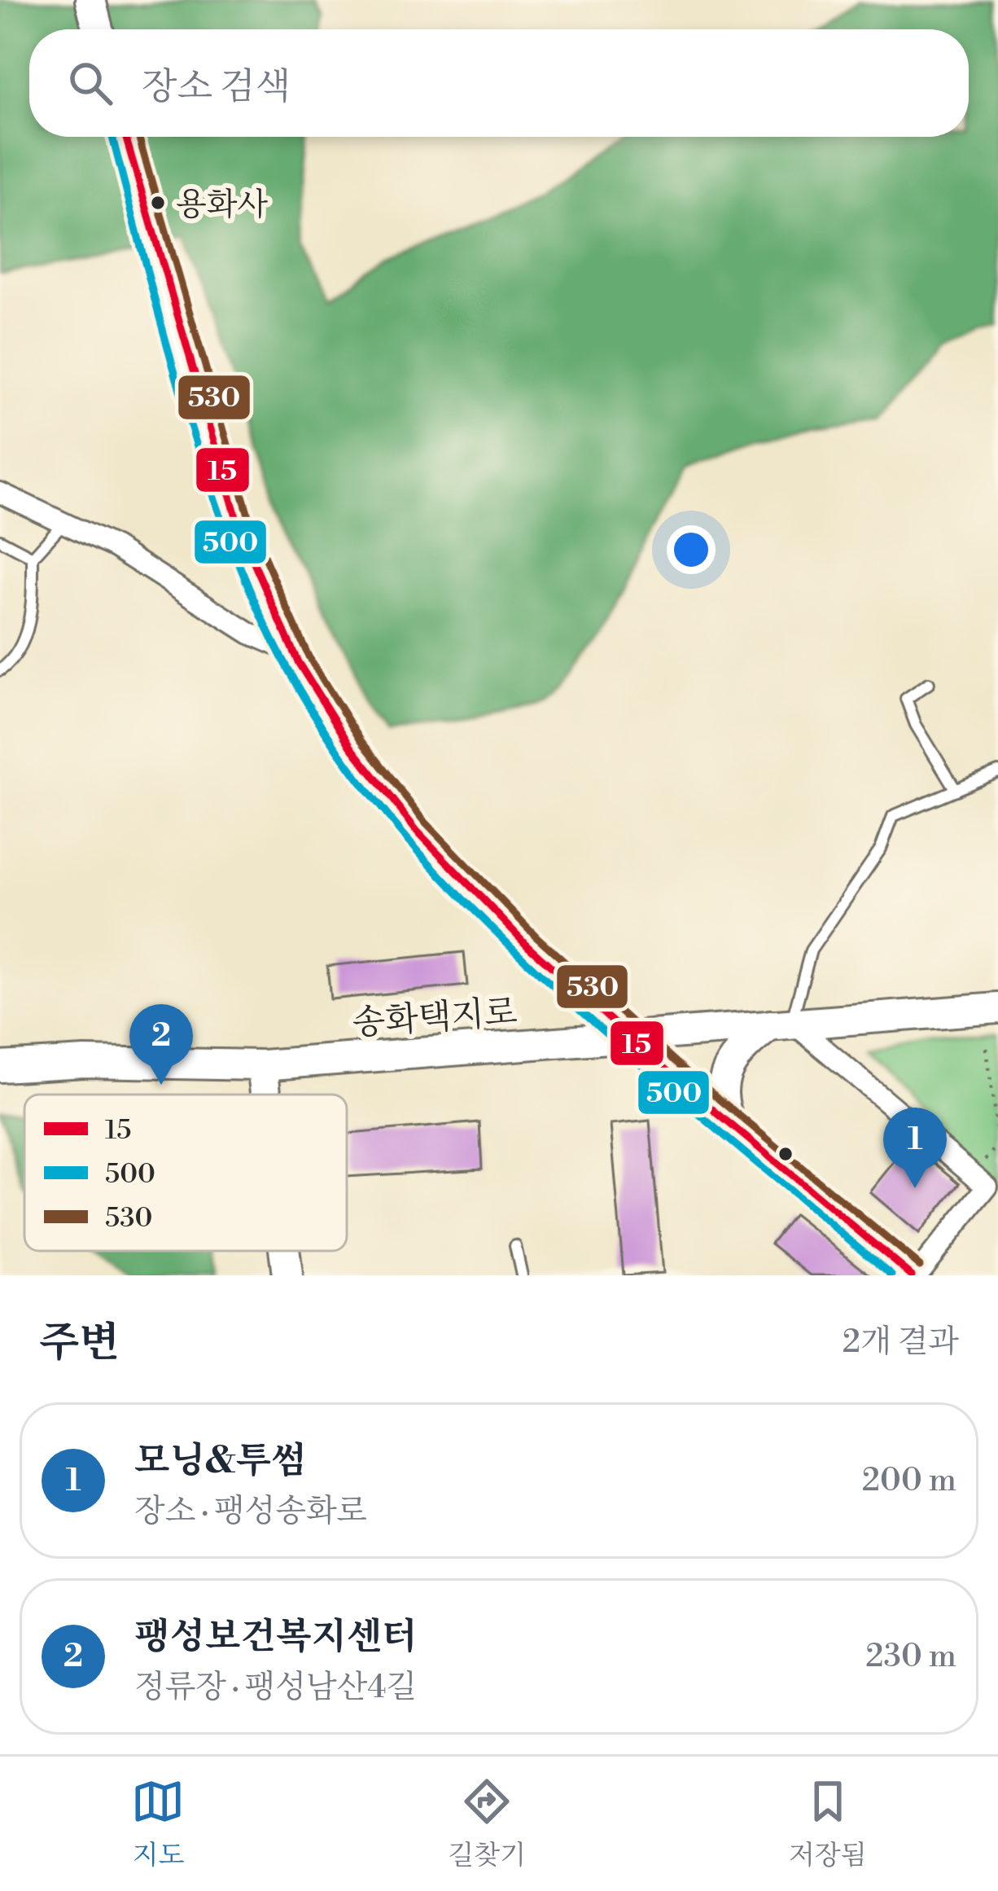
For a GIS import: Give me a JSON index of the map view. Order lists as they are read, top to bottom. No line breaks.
{"streets":{"street":["송화택지로"]},"places":["용화사"],"lines":["transit line 15","transit line 500","transit line 530"],"legend":["15","500","530"],"page":{"search":"장소 검색","pins":["2","1"],"heading":["주변","2개 결과"],"list":[{"mark":"1","name":"모닝&투썸","note":"장소 · 팽성송화로","value":"200 m"},{"mark":"2","name":"팽성보건복지센터","note":"정류장 · 팽성남산4길","value":"230 m"}],"nav":["지도","길찾기","저장됨"]}}
